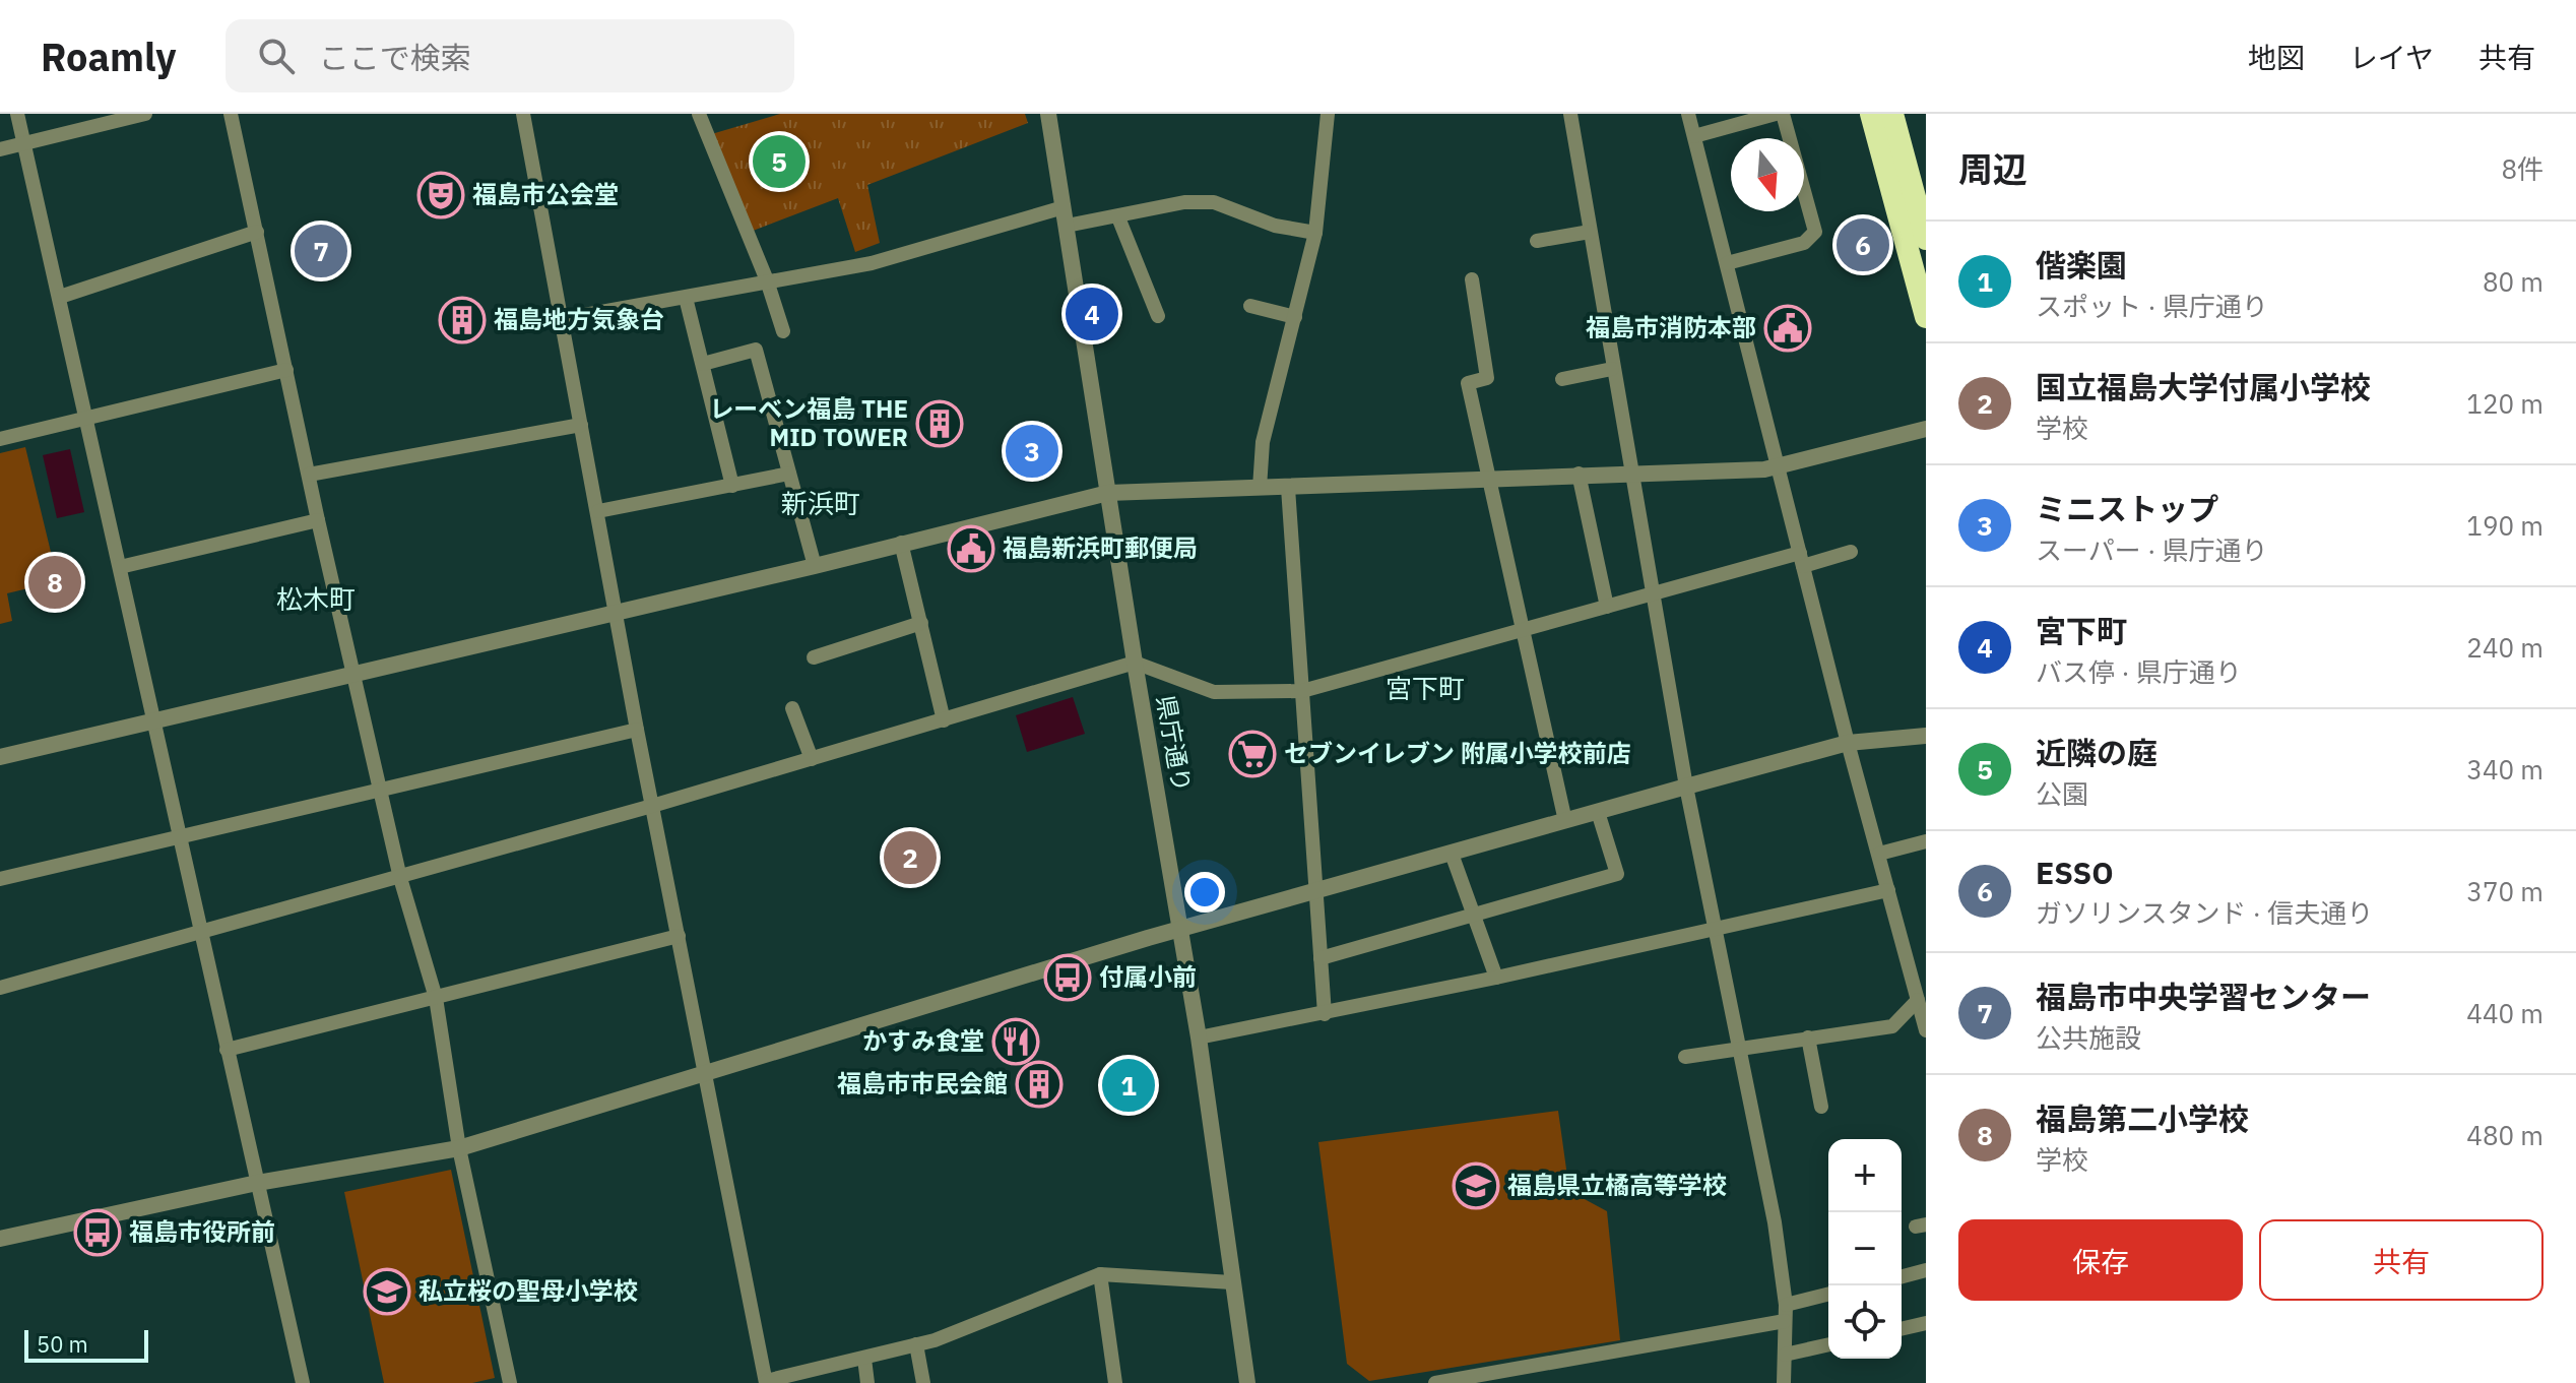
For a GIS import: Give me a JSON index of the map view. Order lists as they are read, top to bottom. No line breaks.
{"streets":{"street":["県庁通り"]},"districts":["新浜町","松木町","宮下町"],"places":{"theatre":["福島市公会堂"],"building":["福島地方気象台","レーベン福島 THE MID TOWER","福島市市民会館"],"public building":["福島市消防本部","福島新浜町郵便局"],"supermarket":["セブンイレブン 附属小学校前店"],"bus stop":["付属小前","福島市役所前"],"restaurant":["かすみ食堂"],"school or university":["福島県立橘高等学校","私立桜の聖母小学校"]},"scale_bar":"50 m","north":"bottom","page":{"header":"Roamly","search":"ここで検索","nav":["地図","レイヤ","共有"],"heading":["周辺","8件"],"pins":["5","6","7","4","3","8","2","1"],"list":[{"mark":"1","name":"偕楽園","note":"スポット · 県庁通り","value":"80 m"},{"mark":"2","name":"国立福島大学付属小学校","note":"学校","value":"120 m"},{"mark":"3","name":"ミニストップ","note":"スーパー · 県庁通り","value":"190 m"},{"mark":"4","name":"宮下町","note":"バス停 · 県庁通り","value":"240 m"},{"mark":"5","name":"近隣の庭","note":"公園","value":"340 m"},{"mark":"6","name":"ESSO","note":"ガソリンスタンド · 信夫通り","value":"370 m"},{"mark":"7","name":"福島市中央学習センター","note":"公共施設","value":"440 m"},{"mark":"8","name":"福島第二小学校","note":"学校","value":"480 m"}],"map_buttons":["+","−"],"buttons":["保存","共有"],"scale":"50 m"}}
